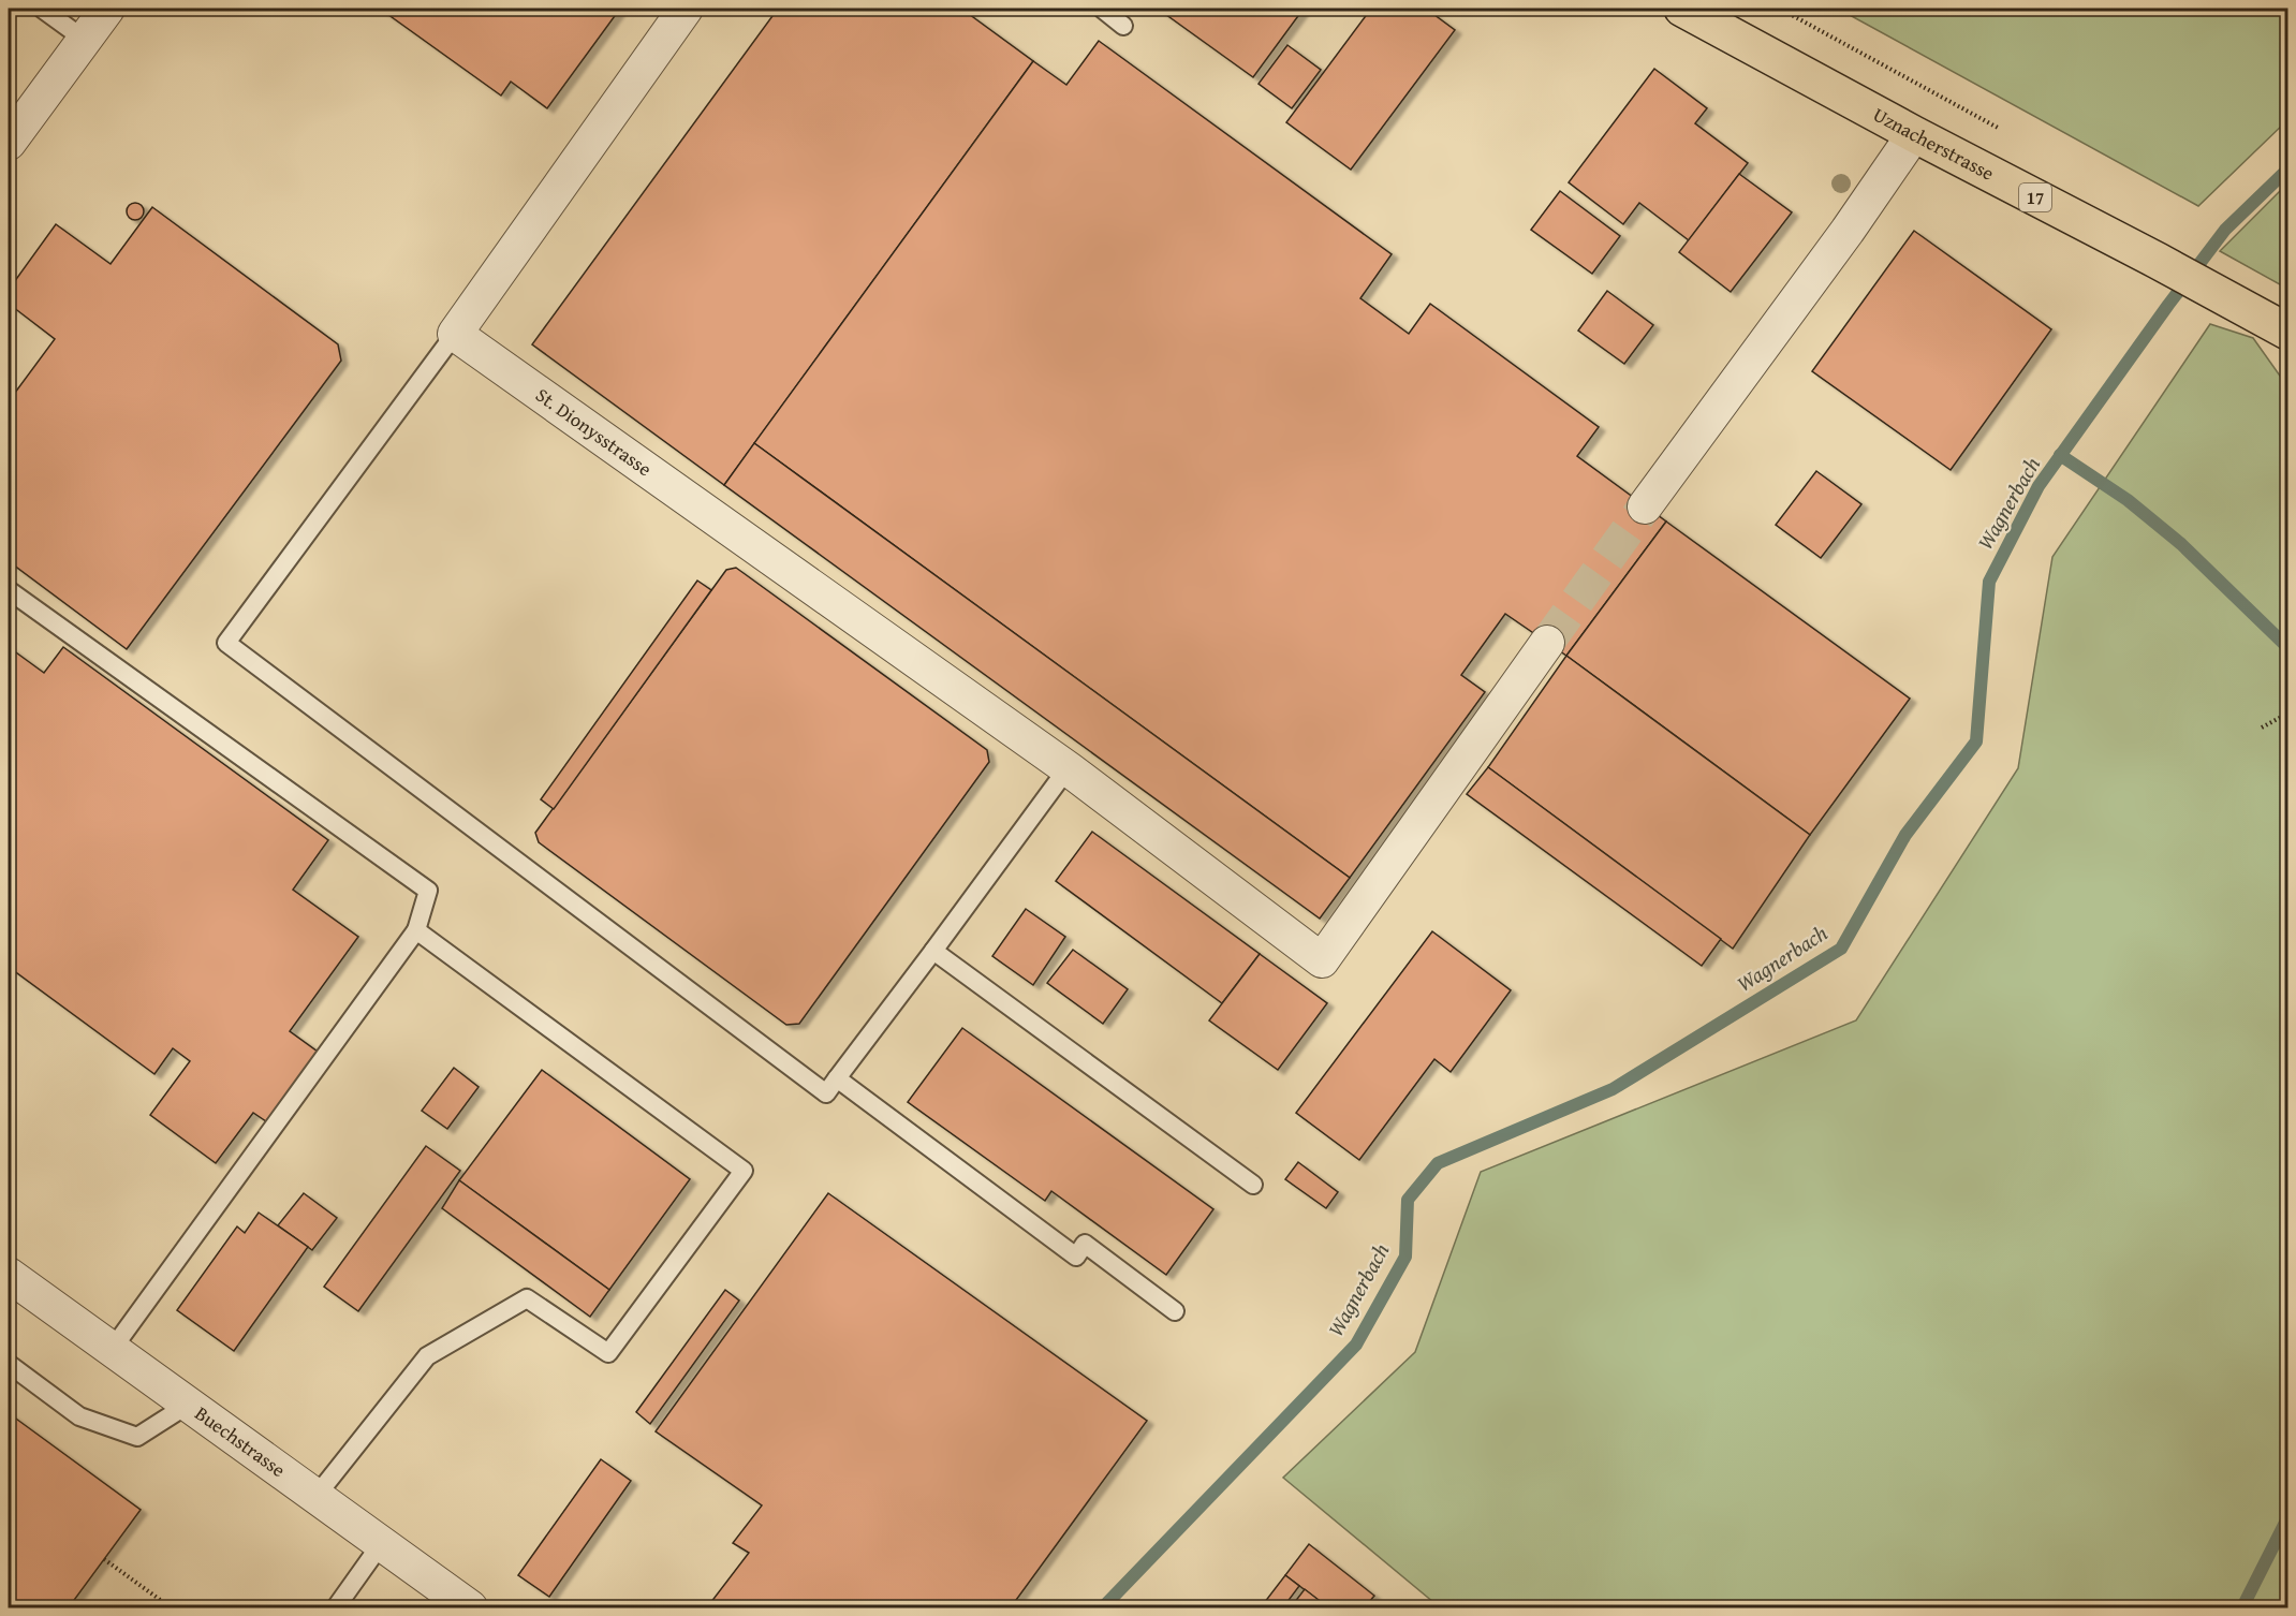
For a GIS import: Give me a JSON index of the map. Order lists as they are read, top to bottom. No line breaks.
{"streets":{"main road":["Uznacherstrasse","17"],"street":["St. Dionysstrasse","Buechstrasse"]},"water":["Wagnerbach"]}
